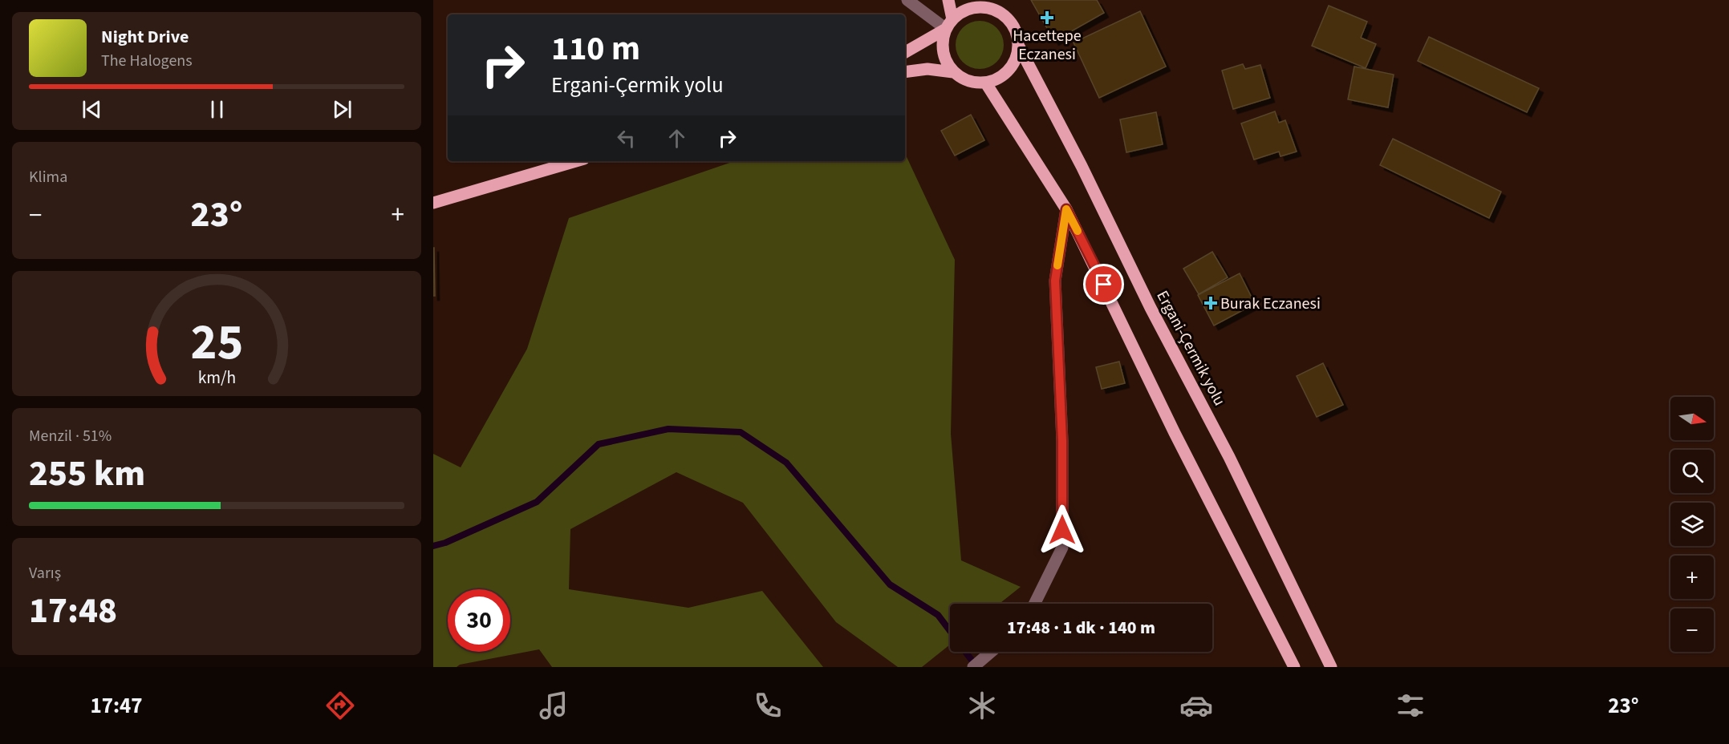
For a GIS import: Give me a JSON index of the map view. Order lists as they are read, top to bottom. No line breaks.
{"streets":{"main road":["Ergani-Çermik yolu"]},"places":{"health":["Hacettepe Eczanesi","Burak Eczanesi"]},"north":"right","page":{"turn":["110 m","Ergani-Çermik yolu"],"song":["Night Drive","The Halogens"],"tile":["Klima",["Menzil · 51%","255 km"],["Varış","17:48"]],"heat":["−","23°","+"],"map_buttons":["+","−"],"limit":"30","trip":"17:48 · 1 dk · 140 m","tabs":["17:47","23°"],"gauge":["25","km/h"]}}
